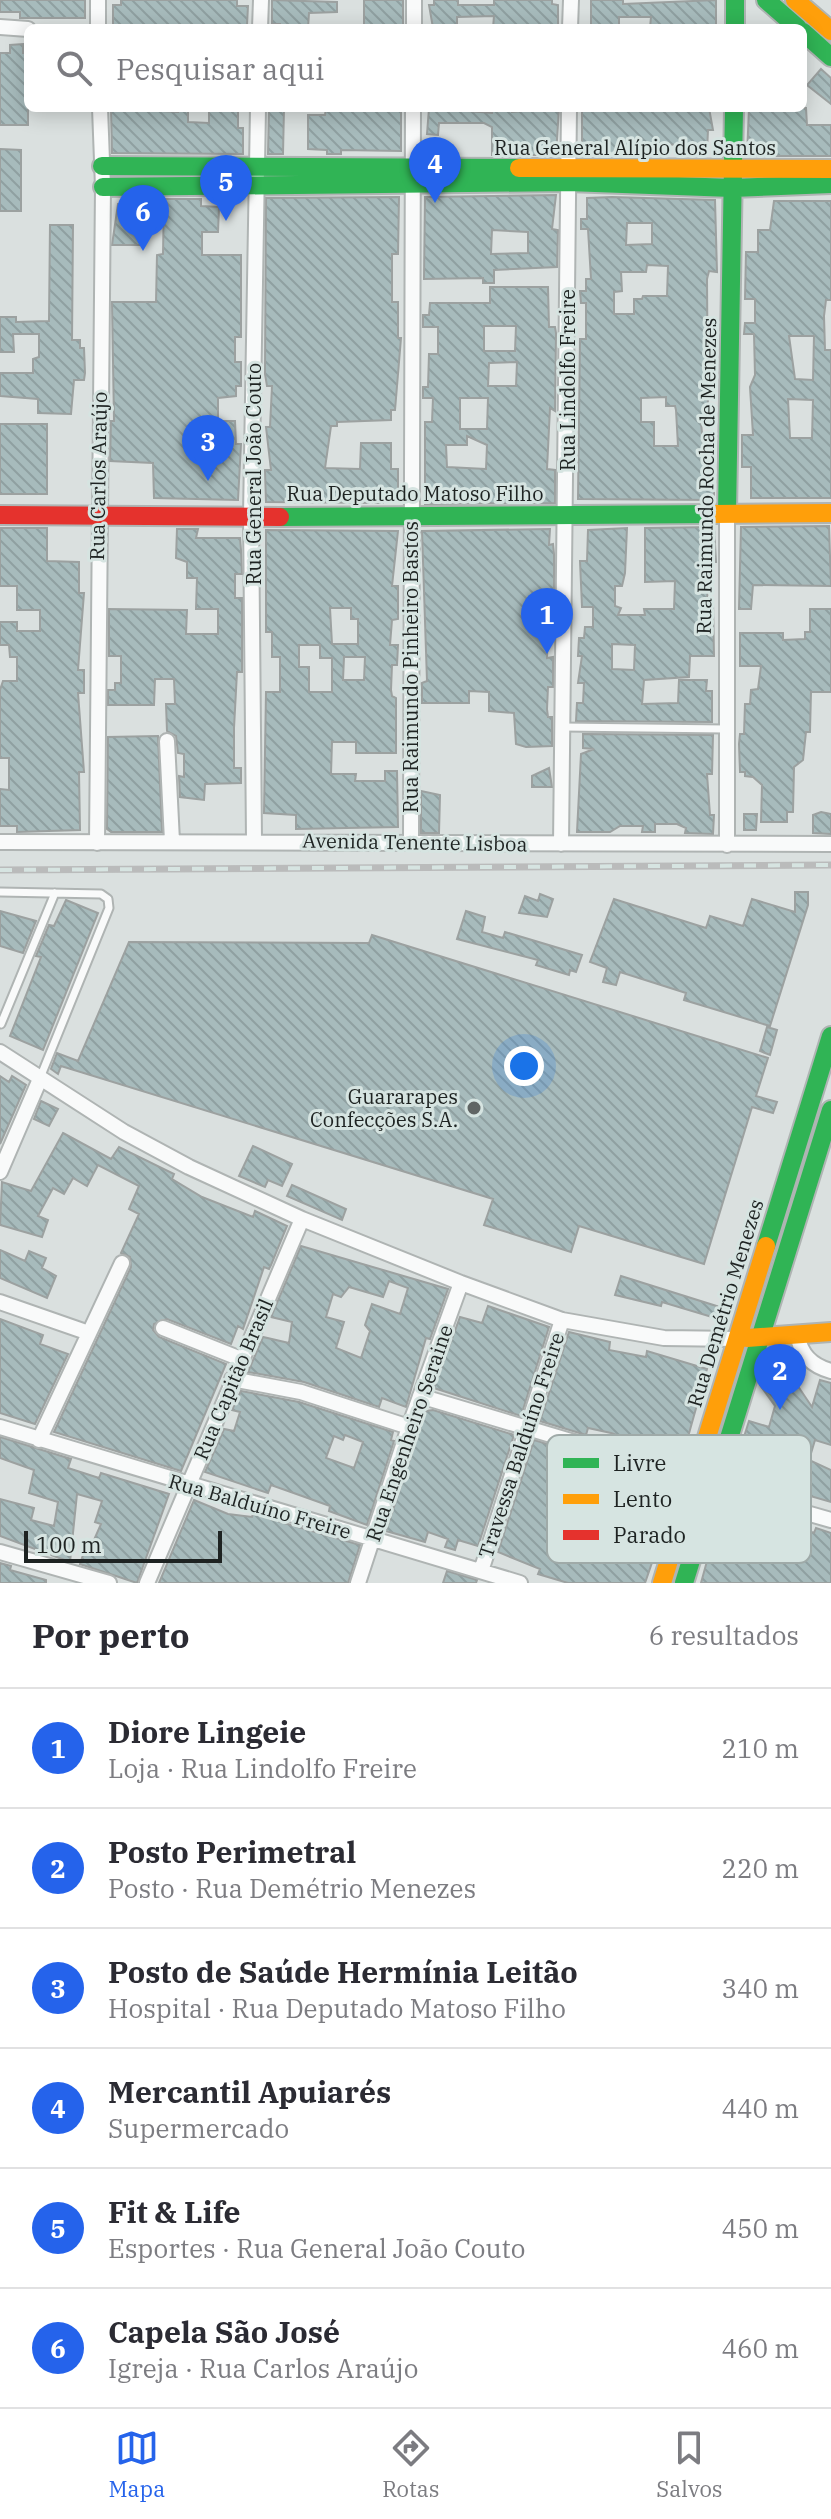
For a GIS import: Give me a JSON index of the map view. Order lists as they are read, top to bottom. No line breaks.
{"streets":{"street":["Rua General Alípio dos Santos","Rua Lindolfo Freire","Rua General João Couto","Rua Carlos Araújo","Rua Raimundo Rocha de Menezes","Rua Deputado Matoso Filho","Rua Raimundo Pinheiro Bastos","Avenida Tenente Lisboa","Rua Demétrio Menezes","Rua Capitão Brasil","Rua Engenheiro Seraine","Travessa Balduíno Freire","Rua Balduíno Freire"]},"crossings":[["Rua General Alípio dos Santos","Rua Lindolfo Freire"],["Rua General Alípio dos Santos","Rua General João Couto"],["Rua General Alípio dos Santos","Rua Carlos Araújo"],["Rua General Alípio dos Santos","Rua Raimundo Rocha de Menezes"],["Rua General Alípio dos Santos","Rua Raimundo Pinheiro Bastos"],["Rua Lindolfo Freire","Rua Deputado Matoso Filho"],["Rua Lindolfo Freire","Avenida Tenente Lisboa"],["Rua General João Couto","Rua Deputado Matoso Filho"],["Rua General João Couto","Avenida Tenente Lisboa"],["Rua Carlos Araújo","Rua Deputado Matoso Filho"],["Rua Carlos Araújo","Avenida Tenente Lisboa"],["Rua Raimundo Rocha de Menezes","Rua Deputado Matoso Filho"],["Rua Raimundo Rocha de Menezes","Avenida Tenente Lisboa"],["Rua Deputado Matoso Filho","Rua Raimundo Pinheiro Bastos"],["Rua Raimundo Pinheiro Bastos","Avenida Tenente Lisboa"],["Rua Capitão Brasil","Rua Balduíno Freire"],["Rua Engenheiro Seraine","Rua Balduíno Freire"],["Travessa Balduíno Freire","Rua Balduíno Freire"]],"places":["Guararapes Confecções S.A."],"legend":["Livre","Lento","Parado"],"scale_bar":"100 m","page":{"search":"Pesquisar aqui","pins":["4","5","6","3","1","2"],"scale":"100 m","heading":["Por perto","6 resultados"],"list":[{"mark":"1","name":"Diore Lingeie","note":"Loja · Rua Lindolfo Freire","value":"210 m"},{"mark":"2","name":"Posto Perimetral","note":"Posto · Rua Demétrio Menezes","value":"220 m"},{"mark":"3","name":"Posto de Saúde Hermínia Leitão","note":"Hospital · Rua Deputado Matoso Filho","value":"340 m"},{"mark":"4","name":"Mercantil Apuiarés","note":"Supermercado","value":"440 m"},{"mark":"5","name":"Fit & Life","note":"Esportes · Rua General João Couto","value":"450 m"},{"mark":"6","name":"Capela São José","note":"Igreja · Rua Carlos Araújo","value":"460 m"}],"nav":["Mapa","Rotas","Salvos"]}}
